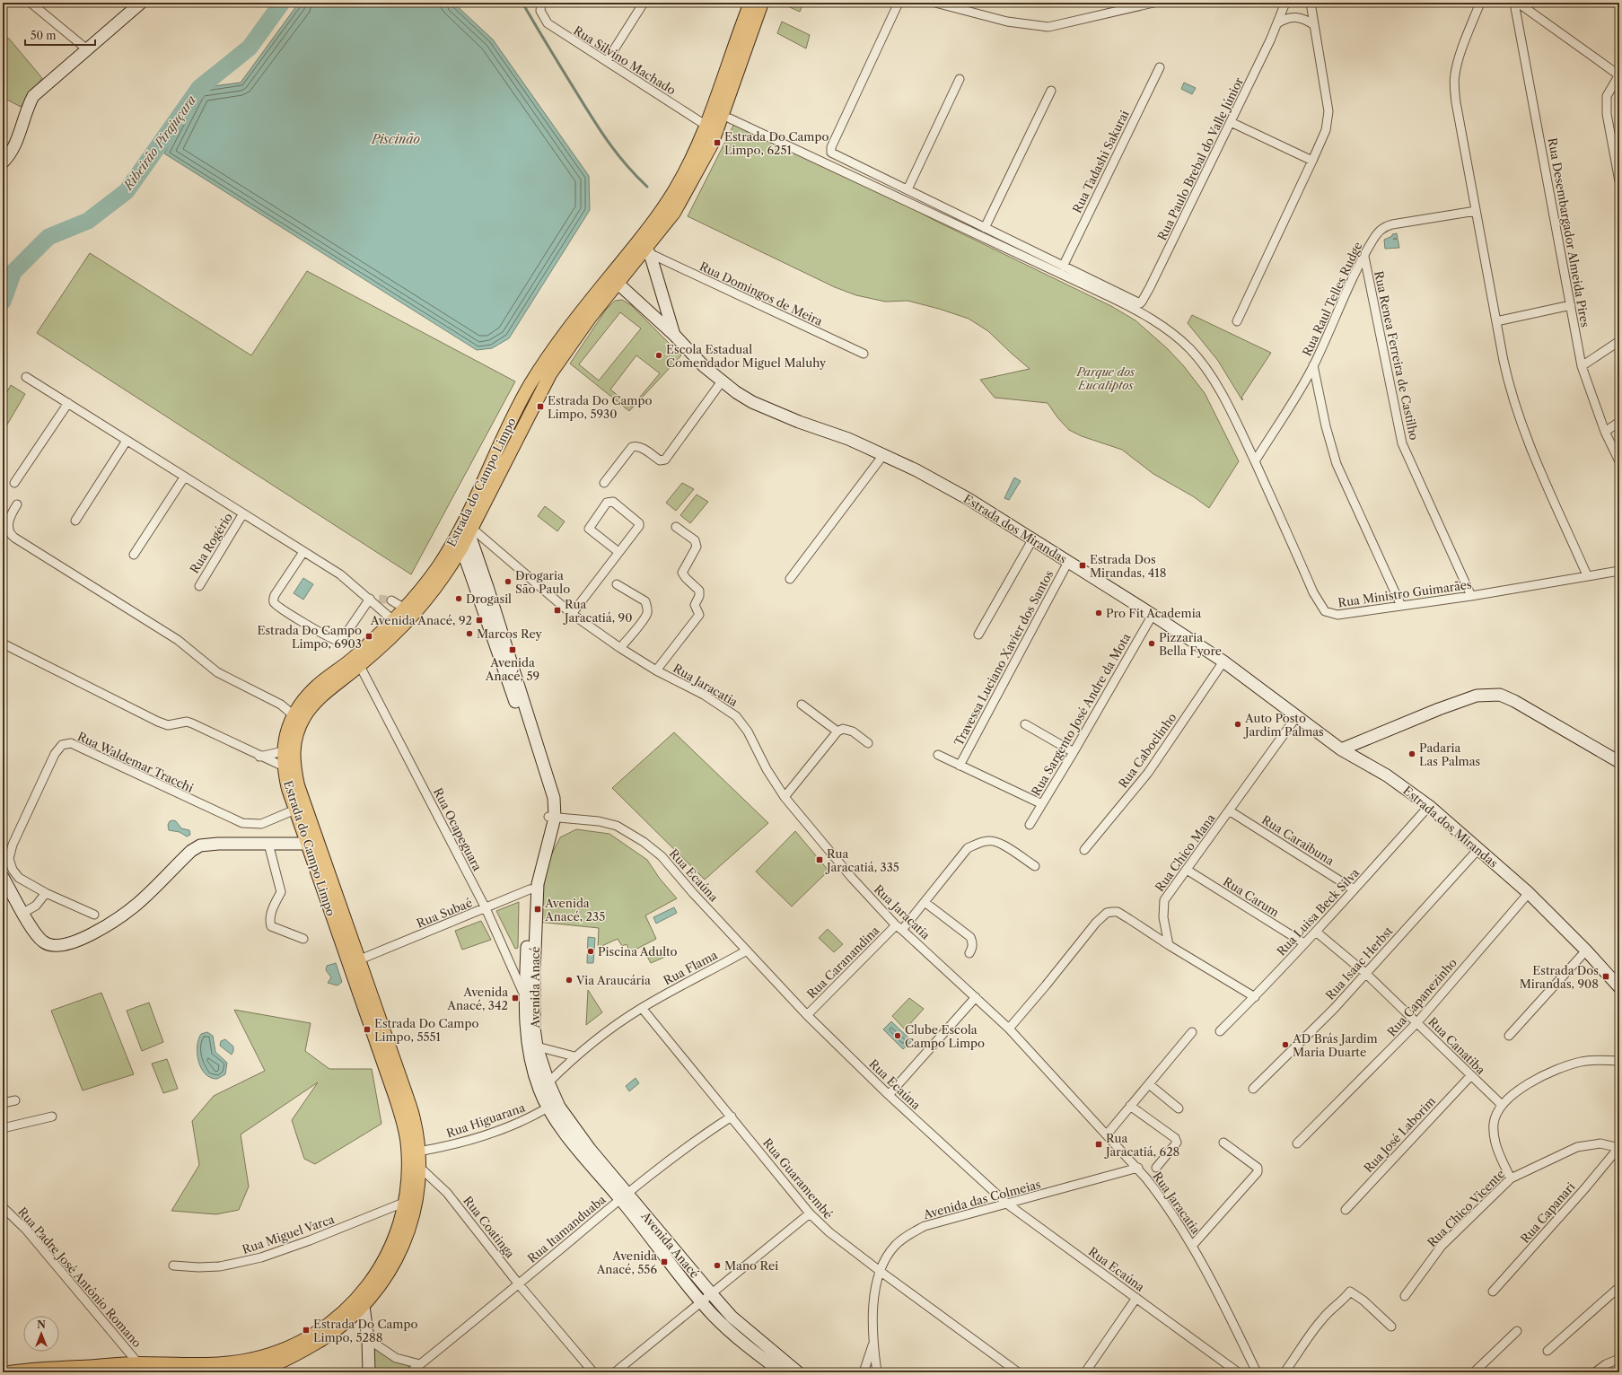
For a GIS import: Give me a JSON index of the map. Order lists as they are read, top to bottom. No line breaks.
{"streets":{"main road":["Estrada do Campo Limpo"],"street":["Rua Silvino Machado","Rua Paulo Brebal do Valle Júnior","Rua Tadashi Sakurai","Rua Desembargador Almeida Pires","Rua Domingos de Meira","Rua Raul Telles Rudge","Rua Renea Ferreira de Castilho","Estrada dos Mirandas","Rua Rogério","Rua Ministro Guimarães","Travessa Luciano Xavier dos Santos","Rua Jaracatia","Rua Sargento José Andre da Mota","Rua Caboclinho","Rua Waldemar Tracchi","Rua Ocapeguara","Rua Caraibuna","Rua Chico Mana","Rua Ecaúna","Rua Carum","Rua Luisa Beck Silva","Rua Subaé","Rua Caranandina","Rua Isaac Herbst","Rua Flama","Avenida Anacé","Rua Capanezinho","Rua Canatiba","Rua Higuarana","Rua José Laborim","Rua Guaramembé","Avenida das Colmeias","Rua Chico Vicente","Rua Capanari","Rua Coatinga","Rua Itamanduaba","Rua Miguel Varca","Rua Padre José Antônio Romano"]},"crossings":[["Rua Silvino Machado","Estrada do Campo Limpo"],["Rua Paulo Brebal do Valle Júnior","Rua Tadashi Sakurai"],["Rua Domingos de Meira","Estrada do Campo Limpo"],["Rua Domingos de Meira","Estrada dos Mirandas"],["Rua Raul Telles Rudge","Rua Renea Ferreira de Castilho"],["Rua Raul Telles Rudge","Rua Ministro Guimarães"],["Rua Renea Ferreira de Castilho","Rua Ministro Guimarães"],["Estrada do Campo Limpo","Estrada dos Mirandas"],["Estrada do Campo Limpo","Rua Jaracatia"],["Estrada do Campo Limpo","Rua Waldemar Tracchi"],["Estrada do Campo Limpo","Rua Ocapeguara"],["Estrada do Campo Limpo","Rua Subaé"],["Estrada do Campo Limpo","Avenida Anacé"],["Estrada do Campo Limpo","Rua Higuarana"],["Estrada do Campo Limpo","Rua Coatinga"],["Estrada do Campo Limpo","Rua Miguel Varca"],["Estrada do Campo Limpo","Rua Padre José Antônio Romano"],["Estrada dos Mirandas","Travessa Luciano Xavier dos Santos"],["Estrada dos Mirandas","Rua Sargento José Andre da Mota"],["Estrada dos Mirandas","Rua Caboclinho"],["Estrada dos Mirandas","Rua Chico Mana"],["Estrada dos Mirandas","Rua Luisa Beck Silva"],["Estrada dos Mirandas","Rua Isaac Herbst"],["Estrada dos Mirandas","Rua Capanezinho"],["Rua Jaracatia","Rua Caranandina"],["Rua Jaracatia","Avenida Anacé"],["Rua Jaracatia","Avenida das Colmeias"],["Rua Ocapeguara","Rua Subaé"],["Rua Ocapeguara","Avenida Anacé"],["Rua Caraibuna","Rua Chico Mana"],["Rua Caraibuna","Rua Luisa Beck Silva"],["Rua Chico Mana","Rua Carum"],["Rua Ecaúna","Rua Caranandina"],["Rua Ecaúna","Rua Flama"],["Rua Ecaúna","Avenida Anacé"],["Rua Ecaúna","Avenida das Colmeias"],["Rua Carum","Rua Luisa Beck Silva"],["Rua Luisa Beck Silva","Rua Canatiba"],["Rua Subaé","Avenida Anacé"],["Rua Isaac Herbst","Rua Canatiba"],["Rua Flama","Avenida Anacé"],["Rua Flama","Rua Guaramembé"],["Avenida Anacé","Rua Higuarana"],["Avenida Anacé","Rua Itamanduaba"],["Rua Capanezinho","Rua Canatiba"],["Rua Canatiba","Rua José Laborim"],["Rua Guaramembé","Avenida das Colmeias"],["Rua Guaramembé","Rua Itamanduaba"],["Rua Chico Vicente","Rua Capanari"],["Rua Coatinga","Rua Itamanduaba"]],"water":["Piscinão","Ribeirão Pirajuçara"],"parks":["Parque dos Eucaliptos"],"places":{"transit":["Estrada Do Campo Limpo, 6251","Estrada Do Campo Limpo, 5930","Estrada Dos Mirandas, 418","Rua Jaracatiá, 90","Avenida Anacé, 92","Estrada Do Campo Limpo, 6903","Avenida Anacé, 59","Rua Jaracatiá, 335","Avenida Anacé, 235","Estrada Dos Mirandas, 908","Avenida Anacé, 342","Estrada Do Campo Limpo, 5551","Rua Jaracatiá, 628","Avenida Anacé, 556","Estrada Do Campo Limpo, 5288"],"other":["Escola Estadual Comendador Miguel Maluhy","Drogaria São Paulo","Drogasil","Pro Fit Academia","Marcos Rey","Pizzaria Bella Fyore","Auto Posto Jardim Palmas","Padaria Las Palmas","Piscina Adulto","Via Araucária","Clube Escola Campo Limpo","AD Brás Jardim Maria Duarte","Mano Rei"]},"scale_bar":"50 m","north":"top"}
